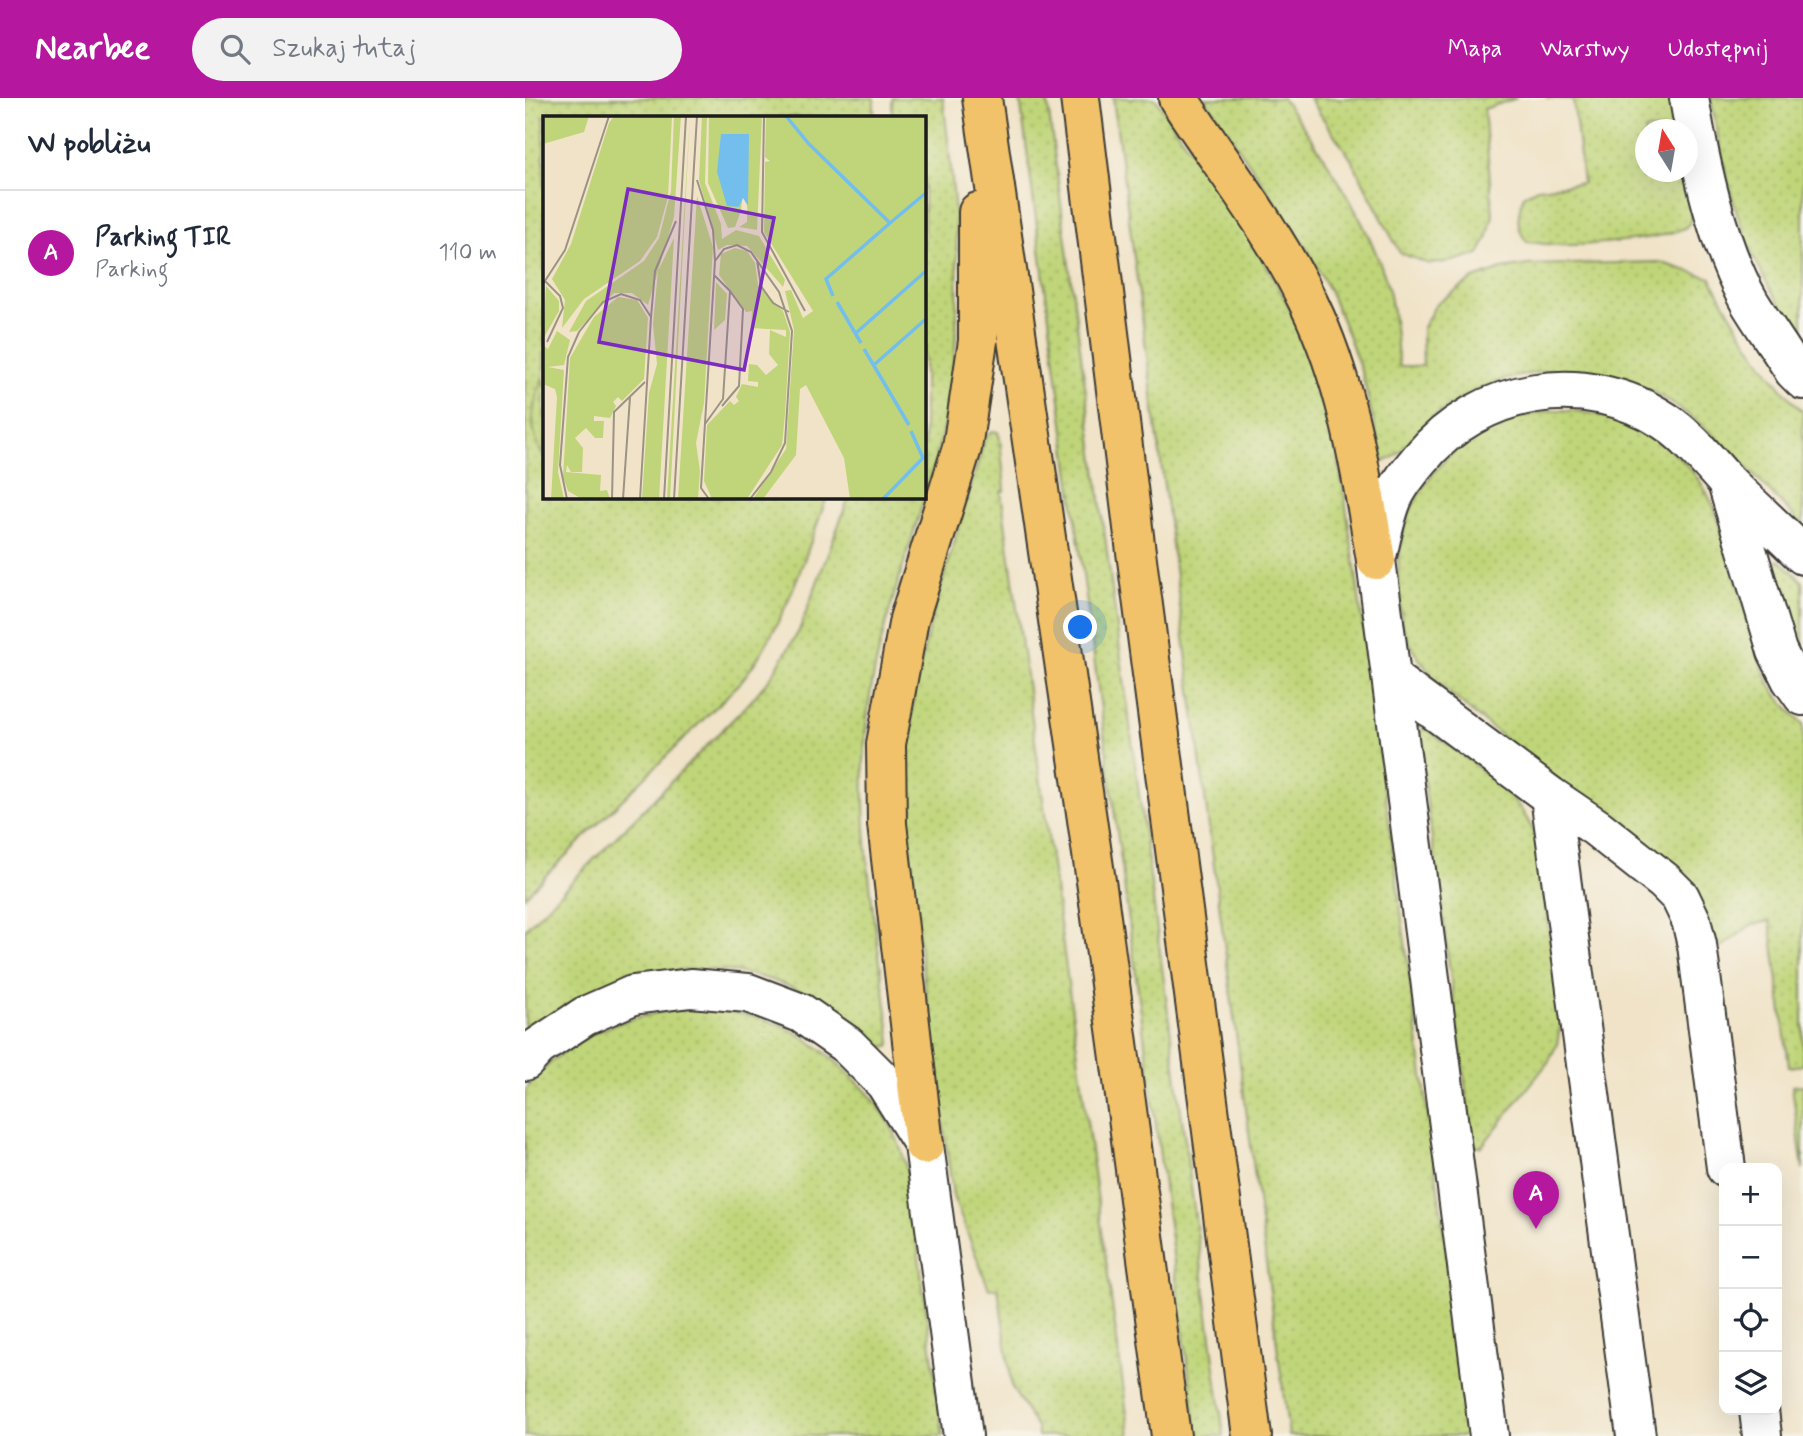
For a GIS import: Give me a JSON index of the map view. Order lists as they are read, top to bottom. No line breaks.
{"north":"top","page":{"header":"Nearbee","search":"Szukaj tutaj","nav":["Mapa","Warstwy","Udostępnij"],"heading":"W pobliżu","list":[{"mark":"A","name":"Parking TIR","note":"Parking","value":"110 m"}],"map_buttons":["+","−"],"pins":"A"}}
